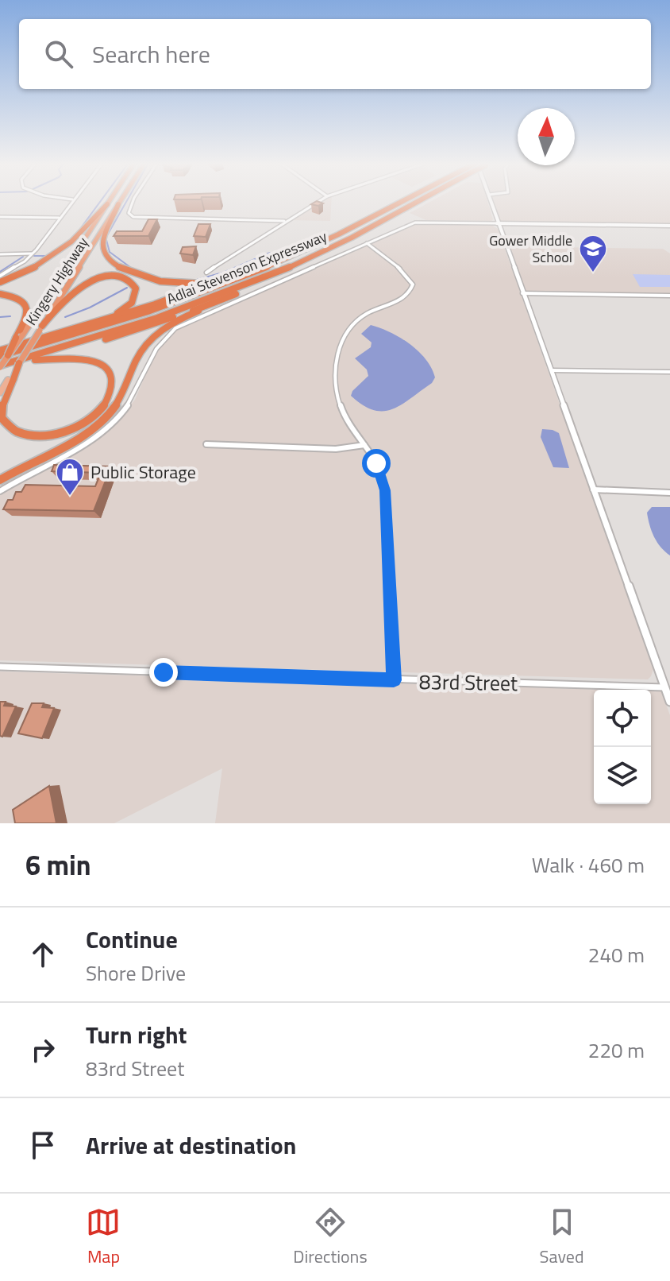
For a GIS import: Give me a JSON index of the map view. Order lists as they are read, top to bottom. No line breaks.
{"streets":{"highway":["Adlai Stevenson Expressway","Kingery Highway"],"street":["83rd Street"]},"places":{"school or university":["Gower Middle School"],"shop":["Public Storage"]},"north":"top","page":{"search":"Search here","heading":["6 min","Walk · 460 m"],"list":[["Continue","Shore Drive","240 m"],["Turn right","83rd Street","220 m"],"Arrive at destination"],"nav":["Map","Directions","Saved"]}}
